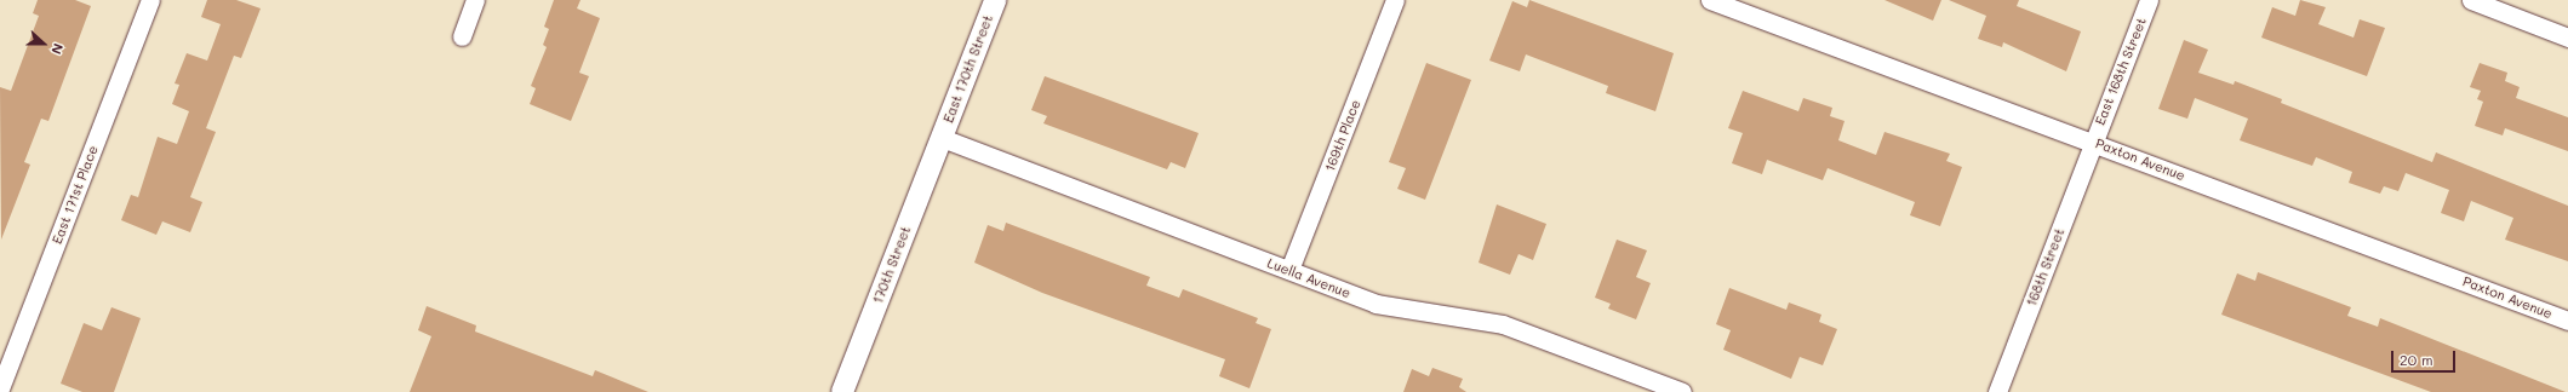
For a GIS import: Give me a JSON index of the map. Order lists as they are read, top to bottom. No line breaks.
{"streets":{"street":["East 170th Street","East 168th Street","169th Place","Paxton Avenue","East 171st Place","170th Street","168th Street","Luella Avenue"]},"crossings":[["East 170th Street","170th Street"],["East 170th Street","Luella Avenue"],["East 168th Street","Paxton Avenue"],["East 168th Street","168th Street"],["169th Place","Luella Avenue"],["Paxton Avenue","168th Street"],["170th Street","Luella Avenue"]],"scale_bar":"20 m","north":"right"}
